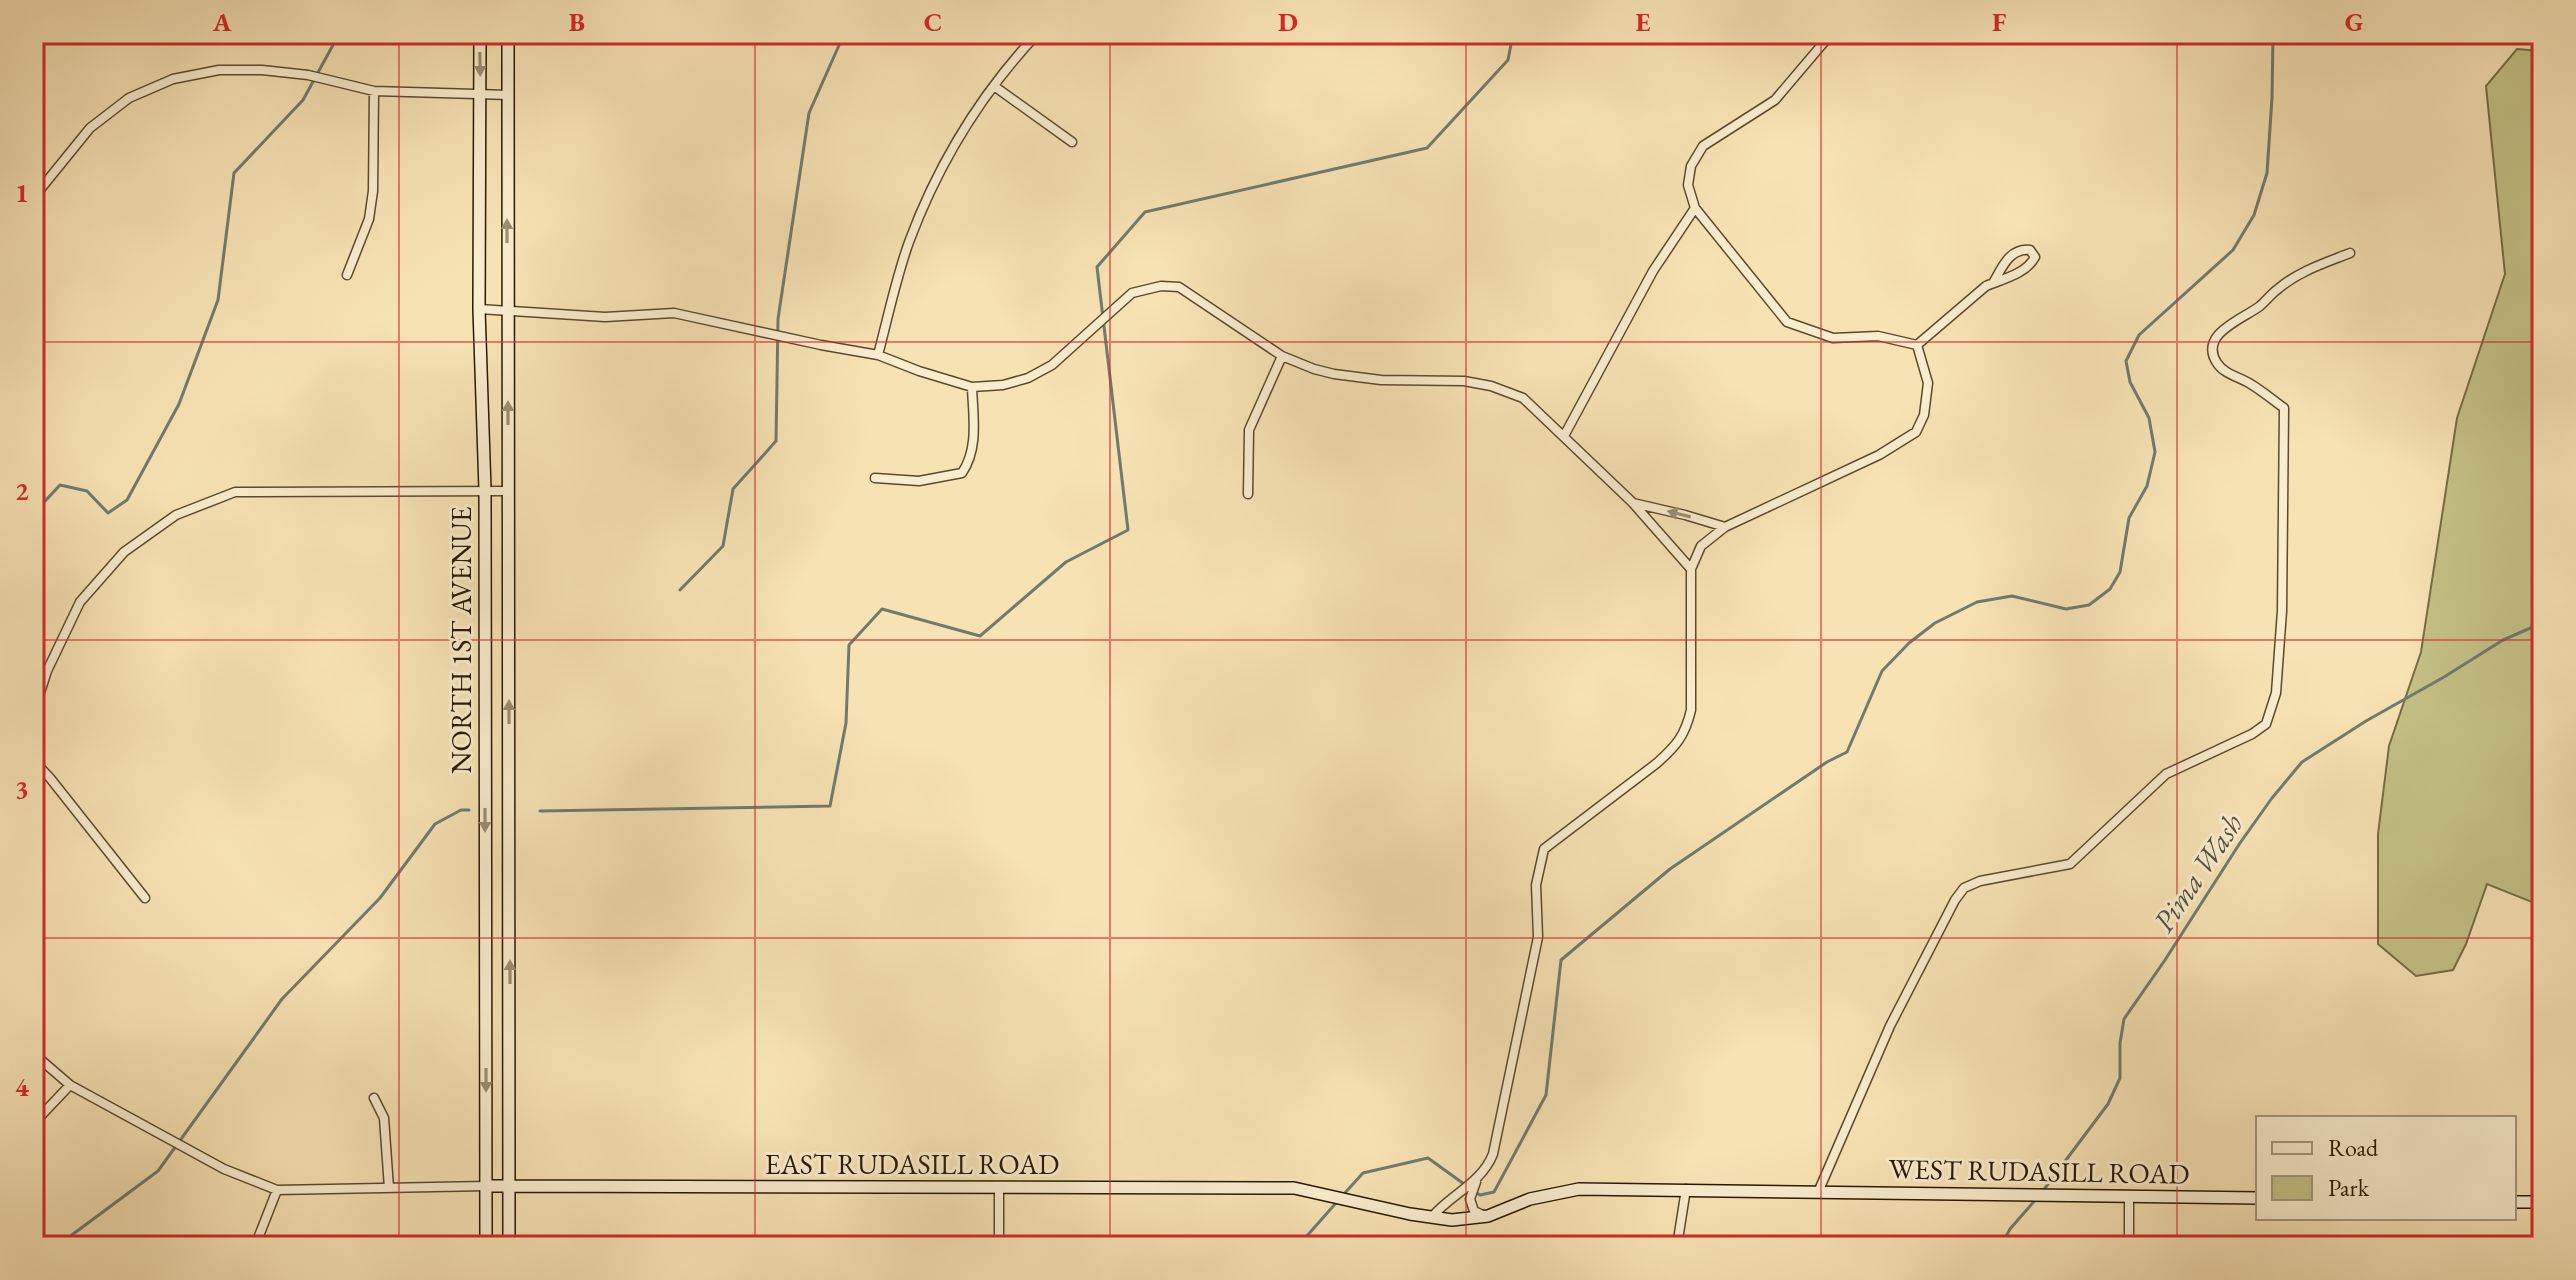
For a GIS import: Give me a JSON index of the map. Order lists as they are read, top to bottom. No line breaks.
{"streets":{"main road":["NORTH 1ST AVENUE","EAST RUDASILL ROAD","WEST RUDASILL ROAD"]},"crossings":[["NORTH 1ST AVENUE","EAST RUDASILL ROAD"],["EAST RUDASILL ROAD","WEST RUDASILL ROAD"]],"water":["Pima Wash"],"legend":["Road","Park"],"grid":{"columns":["A","B","C","D","E","F","G"],"rows":["1","2","3","4"]}}
